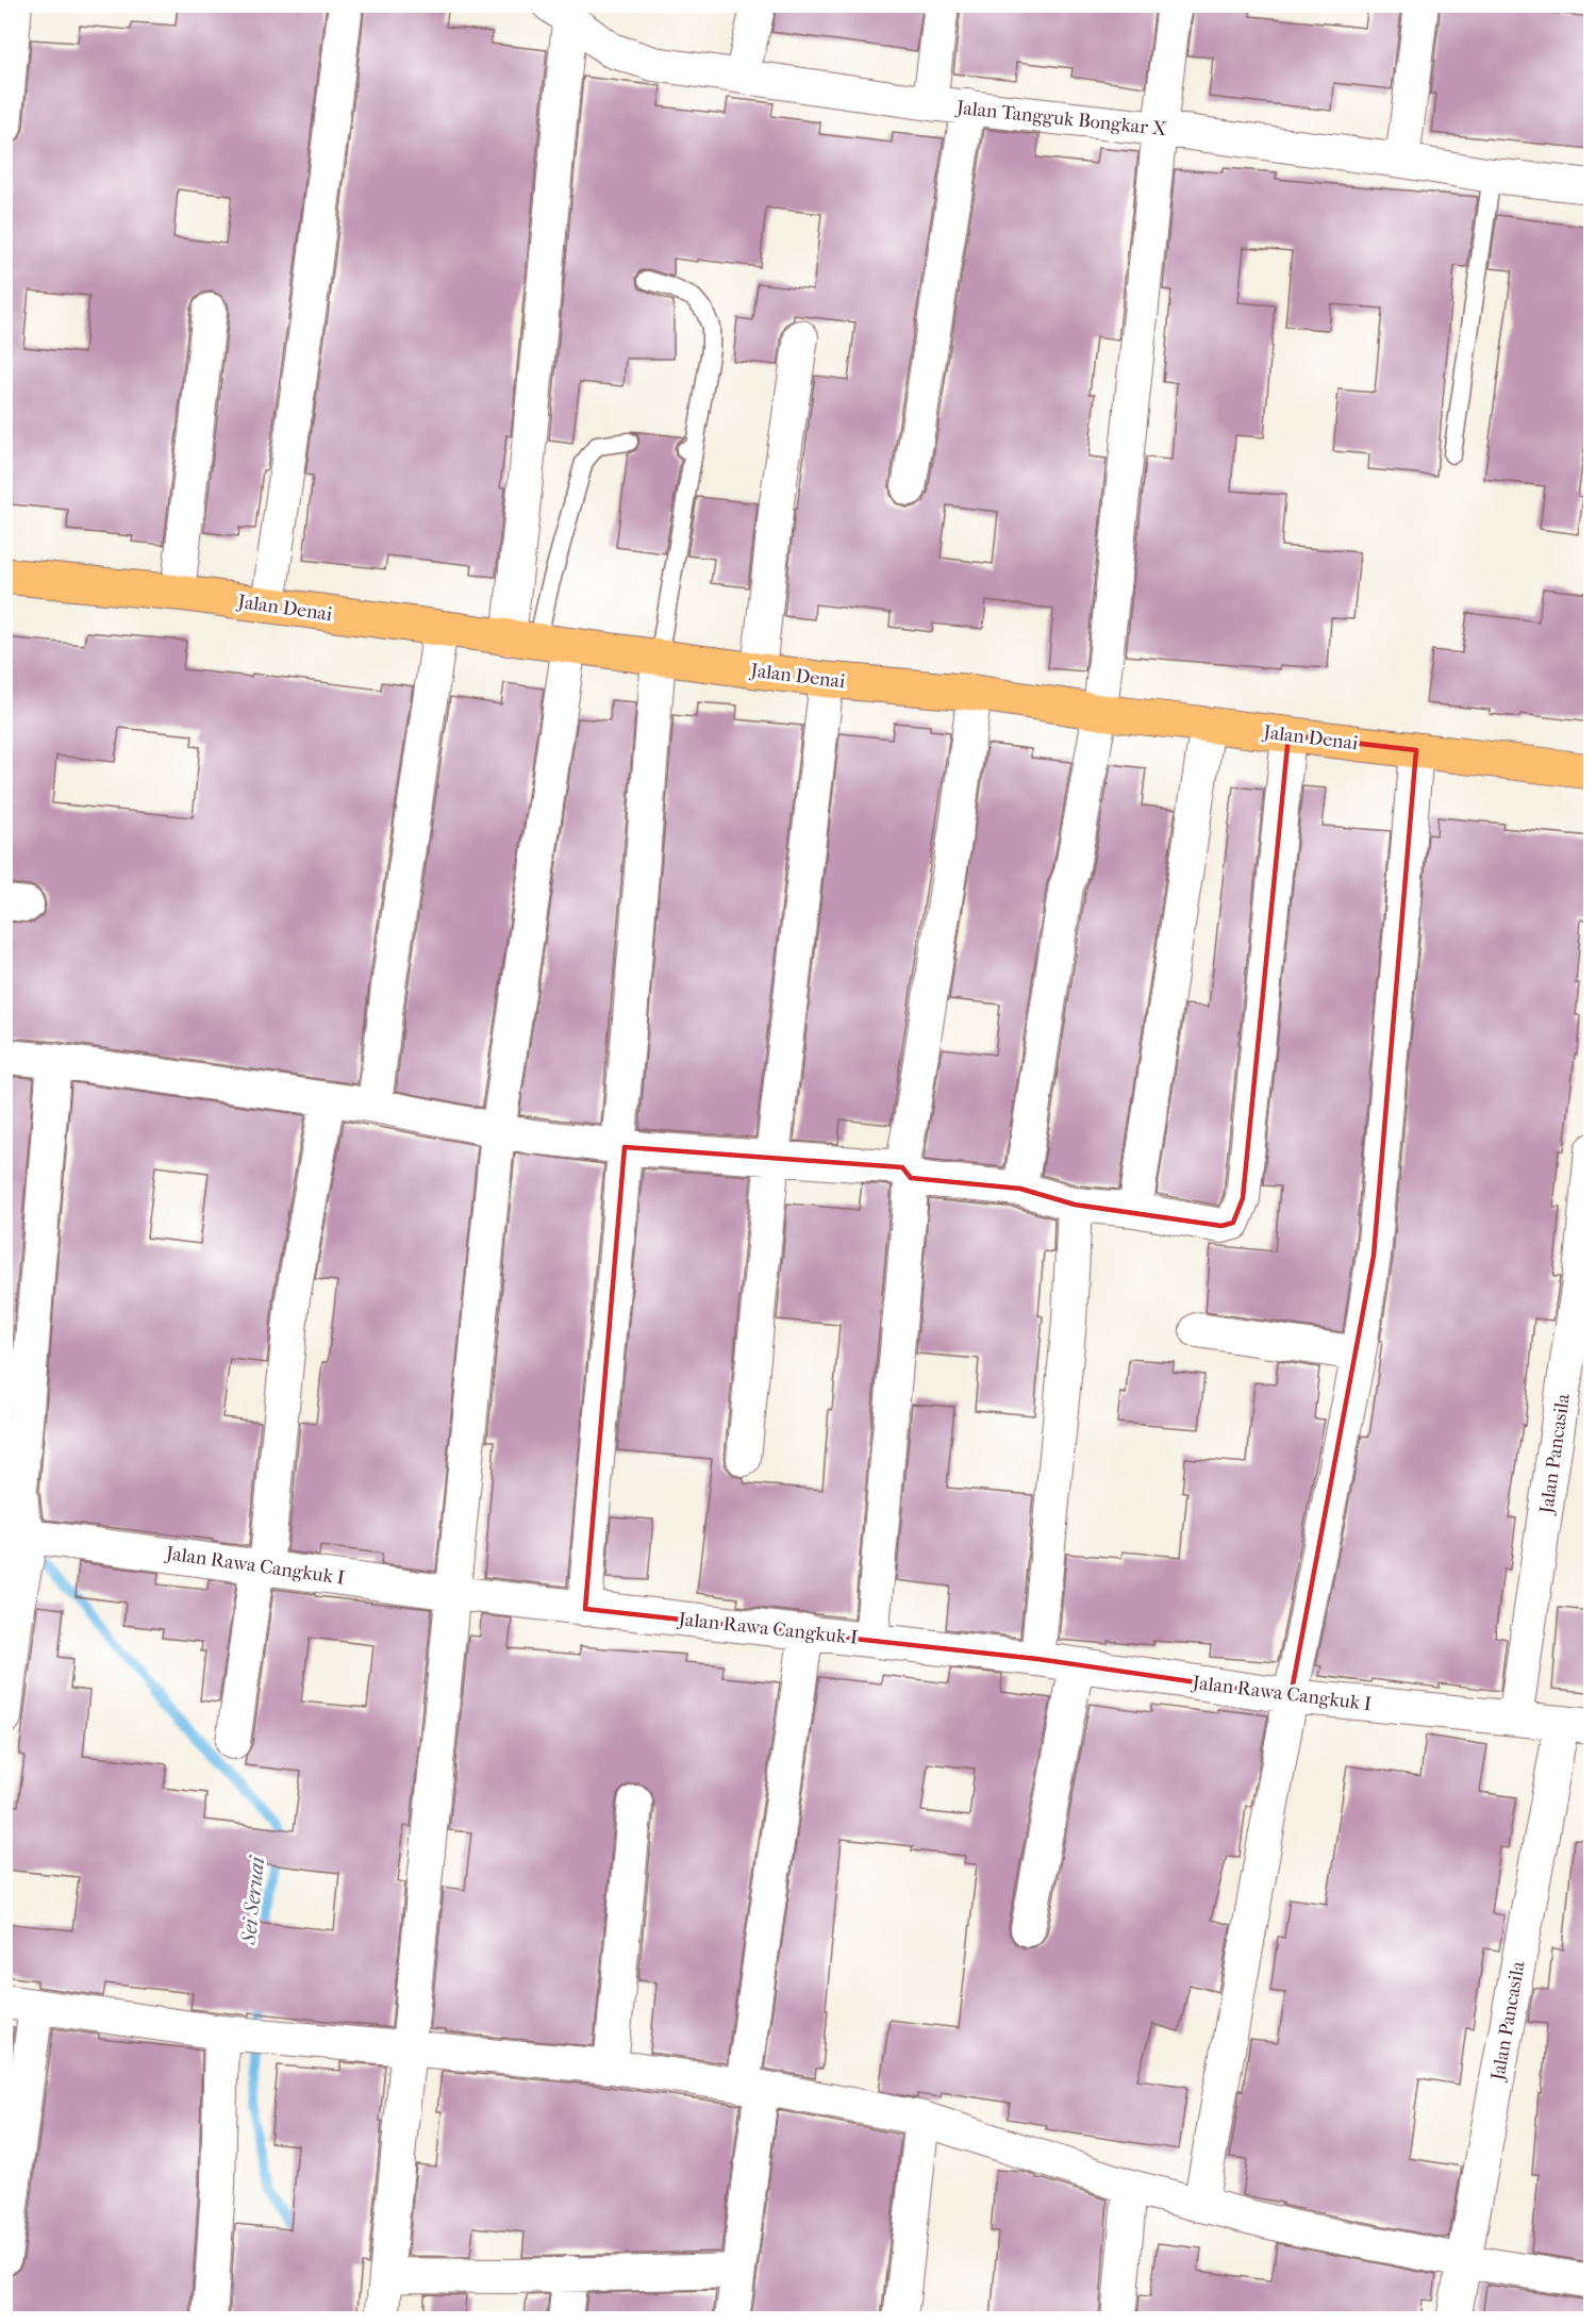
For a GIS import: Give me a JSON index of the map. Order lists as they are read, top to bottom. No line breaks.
{"streets":{"main road":["Jalan Denai"],"street":["Jalan Tangguk Bongkar X","Jalan Pancasila","Jalan Rawa Cangkuk I"]},"crossings":[["Jalan Pancasila","Jalan Rawa Cangkuk I"]],"water":["Sei Seruai"]}
